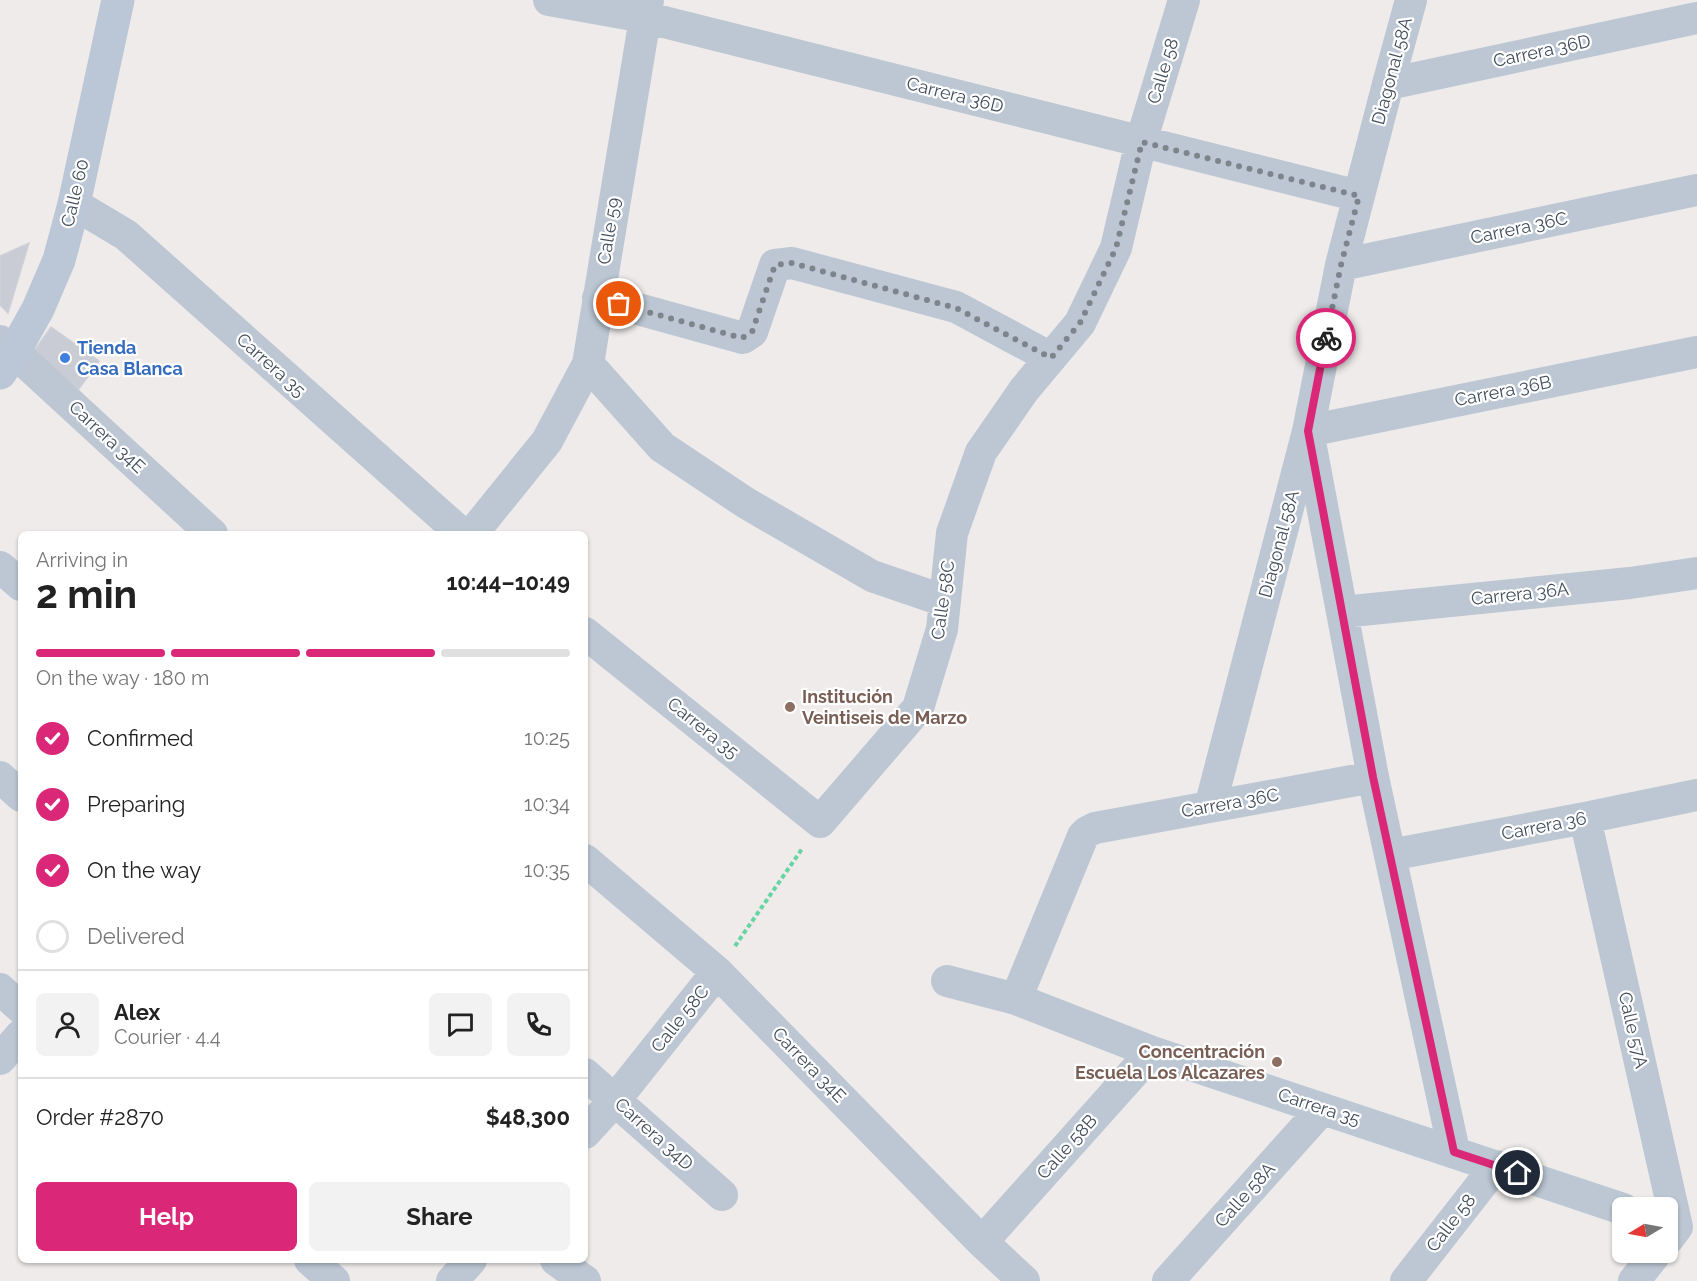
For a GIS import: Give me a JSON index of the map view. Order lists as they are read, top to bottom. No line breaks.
{"streets":{"street":["Carrera 36D","Calle 58","Diagonal 58A","Calle 60","Carrera 36C","Calle 59","Carrera 35","Carrera 36B","Carrera 34E","Carrera 36A","Calle 58C","Carrera 36","Calle 57A","Carrera 34D","Calle 58B","Calle 58A"]},"crossings":[["Carrera 36D","Calle 58"],["Carrera 36D","Diagonal 58A"],["Carrera 36D","Calle 59"],["Carrera 36D","Calle 58C"],["Calle 58","Carrera 35"],["Calle 58","Calle 58C"],["Diagonal 58A","Carrera 36C"],["Diagonal 58A","Carrera 36B"],["Calle 60","Carrera 35"],["Calle 60","Carrera 34E"],["Carrera 36C","Carrera 35"],["Carrera 35","Calle 58C"],["Carrera 35","Calle 58B"],["Carrera 35","Calle 58A"],["Carrera 34E","Calle 58C"],["Carrera 34E","Calle 58B"],["Calle 58C","Carrera 34D"],["Carrera 36","Calle 57A"]],"places":["Tienda Casa Blanca","Institución Veintiseis de Marzo","Concentración Escuela Los Alcazares"],"north":"left","page":{"heading":["2 min","Arriving in","10:44–10:49"],"panel":["Alex","Courier · 4.4","Order #2870","$48,300"],"bar":"On the way · 180 m","list":[["Confirmed","10:25"],["Preparing","10:34"],["On the way","10:35"],"Delivered"],"buttons":["Help","Share"]}}
